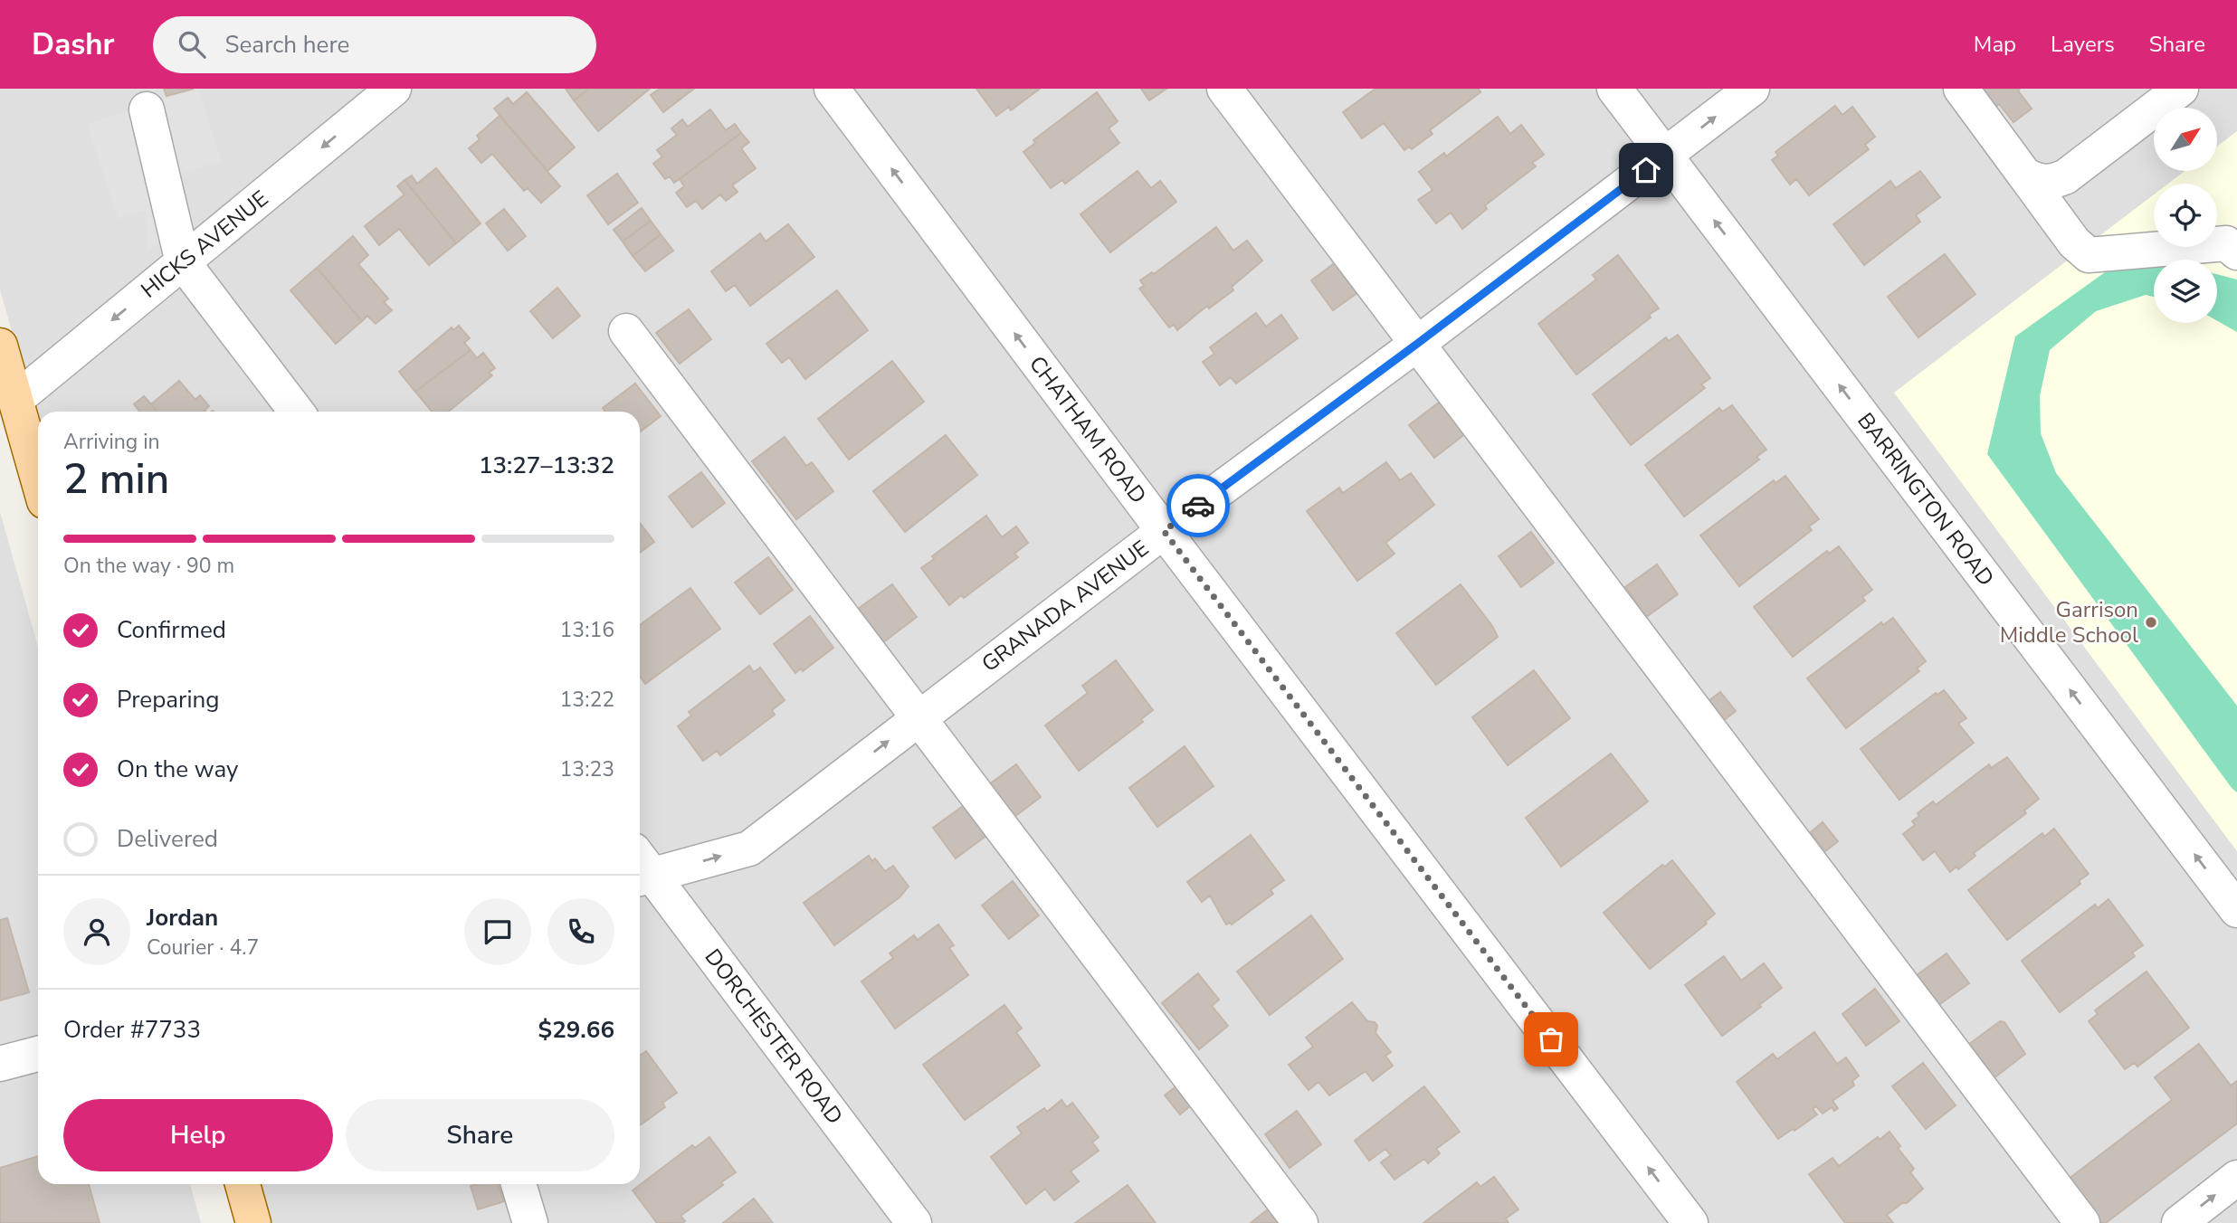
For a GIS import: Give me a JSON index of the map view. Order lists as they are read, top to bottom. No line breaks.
{"streets":{"street":["HICKS AVENUE","CHATHAM ROAD","BARRINGTON ROAD","GRANADA AVENUE","DORCHESTER ROAD"]},"crossings":[["CHATHAM ROAD","GRANADA AVENUE"],["BARRINGTON ROAD","GRANADA AVENUE"],["GRANADA AVENUE","DORCHESTER ROAD"]],"one_way":["HICKS AVENUE"],"places":["Garrison Middle School"],"north":"top right","page":{"header":"Dashr","search":"Search here","nav":["Map","Layers","Share"],"heading":["2 min","Arriving in","13:27–13:32"],"panel":["Jordan","Courier · 4.7","Order #7733","$29.66"],"bar":"On the way · 90 m","list":[["Confirmed","13:16"],["Preparing","13:22"],["On the way","13:23"],"Delivered"],"buttons":["Help","Share"]}}
